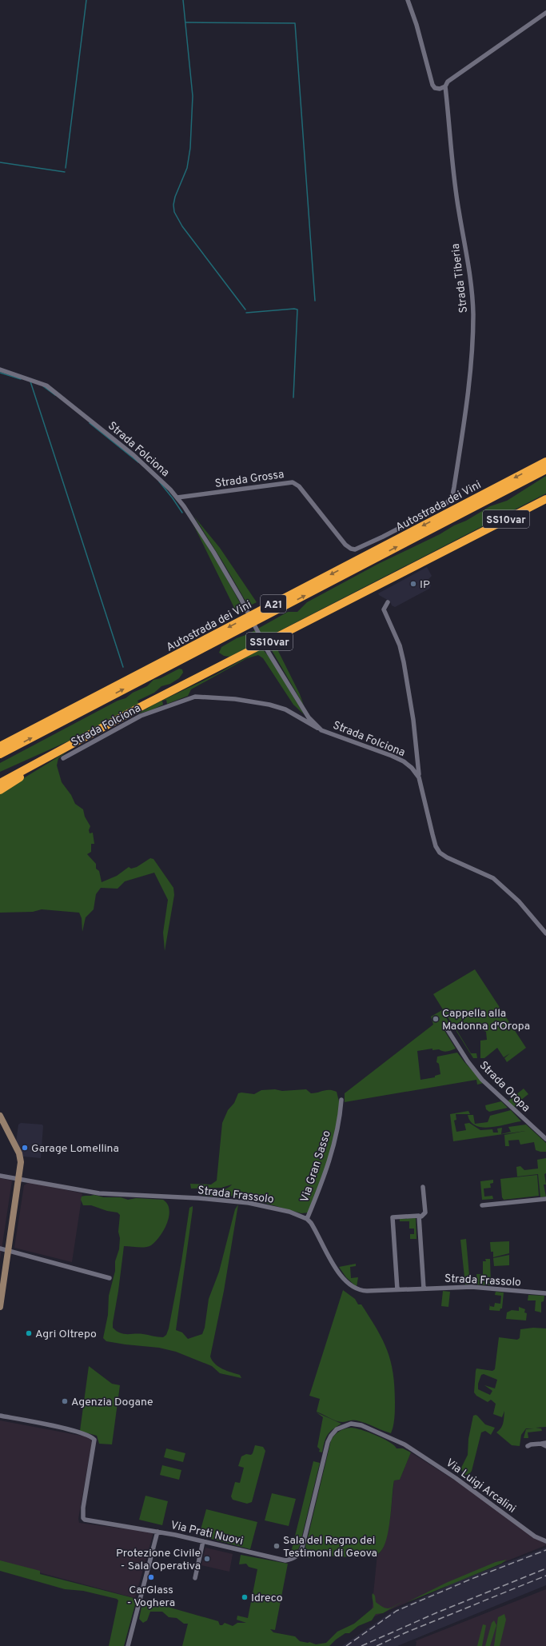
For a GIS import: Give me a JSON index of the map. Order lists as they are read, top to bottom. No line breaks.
{"streets":{"highway":["Autostrada dei Vini","SS10var","A21"],"street":["Strada Tiberia","Strada Folciona","Strada Grossa","Strada Oropa","Via Gran Sasso","Strada Frassolo","Via Luigi Arcalini","Via Prati Nuovi"]},"crossings":[["Strada Tiberia","Strada Grossa"],["Strada Folciona","Strada Grossa"],["Via Gran Sasso","Strada Frassolo"],["Via Luigi Arcalini","Via Prati Nuovi"]],"places":["IP","Cappella alla Madonna d'Oropa","Garage Lomellina","Agri Oltrepo","Agenzia Dogane","Sala del Regno dei Testimoni di Geova","Protezione Civile - Sala Operativa","CarGlass - Voghera","Idreco"]}
